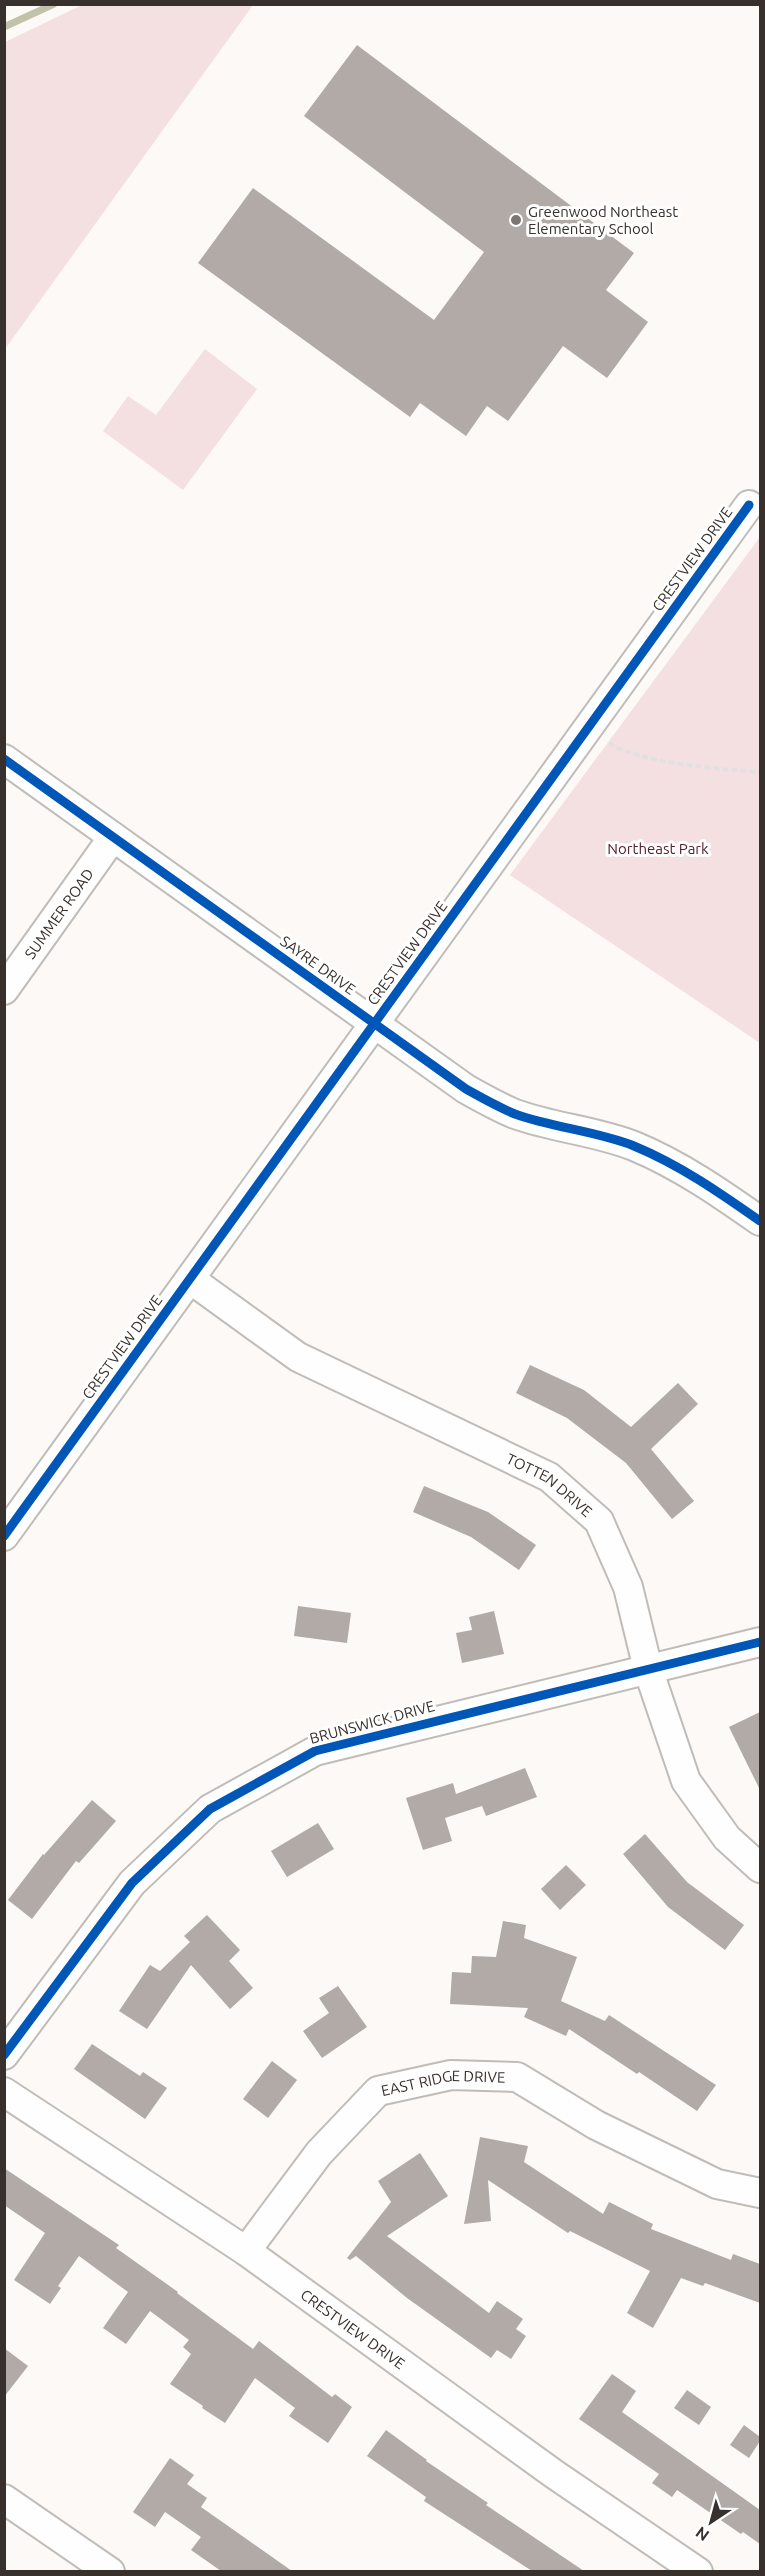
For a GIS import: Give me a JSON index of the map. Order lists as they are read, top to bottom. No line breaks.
{"streets":{"street":["CRESTVIEW DRIVE","SUMMER ROAD","SAYRE DRIVE","TOTTEN DRIVE","BRUNSWICK DRIVE","EAST RIDGE DRIVE"]},"crossings":[["CRESTVIEW DRIVE","SAYRE DRIVE"],["CRESTVIEW DRIVE","TOTTEN DRIVE"],["CRESTVIEW DRIVE","EAST RIDGE DRIVE"],["SUMMER ROAD","SAYRE DRIVE"],["TOTTEN DRIVE","BRUNSWICK DRIVE"]],"parks":["Northeast Park"],"places":["Greenwood Northeast Elementary School"],"north":"bottom left"}
